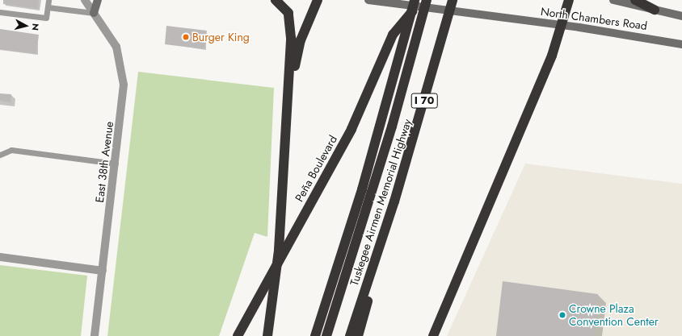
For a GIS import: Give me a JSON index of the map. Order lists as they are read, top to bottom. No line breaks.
{"streets":{"highway":["I 70","Peña Boulevard","Tuskegee Airmen Memorial Highway"],"main road":["North Chambers Road"],"street":["East 38th Avenue"]},"crossings":[["Peña Boulevard","Tuskegee Airmen Memorial Highway"]],"places":["Burger King","Crowne Plaza Convention Center"],"north":"right"}
